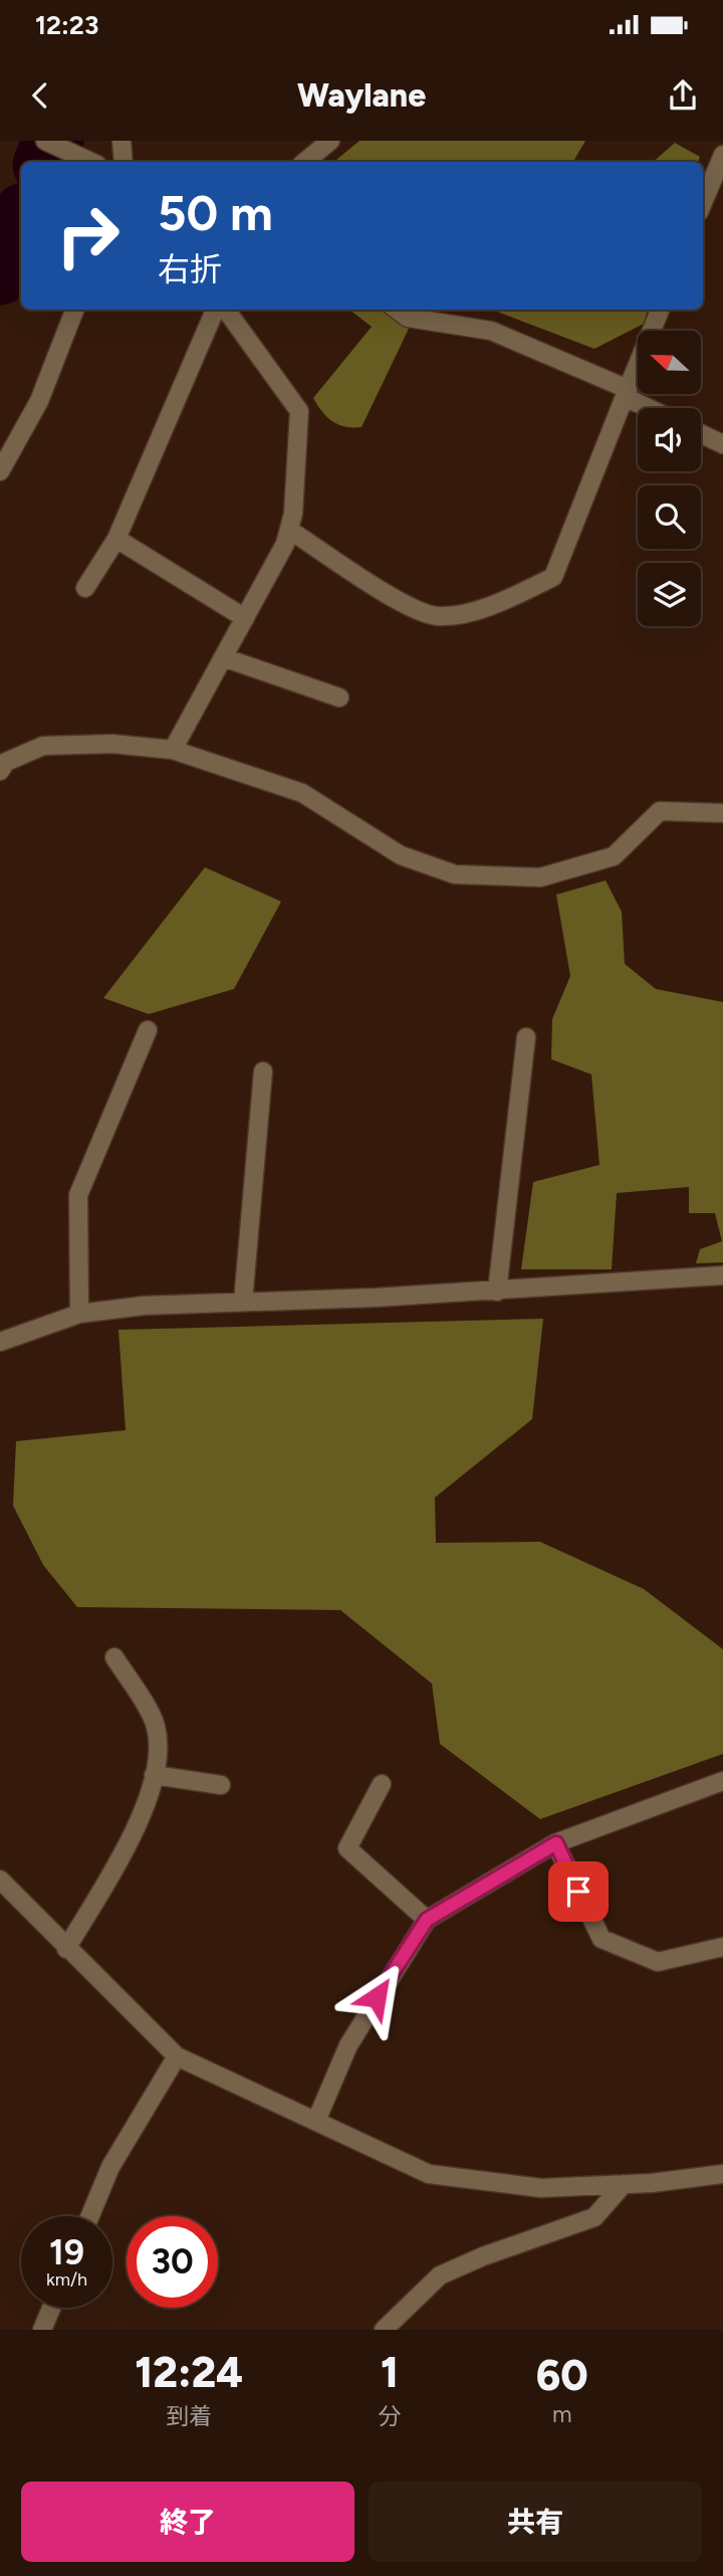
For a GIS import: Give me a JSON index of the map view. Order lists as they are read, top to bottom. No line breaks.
{"north":"left","page":{"status":"12:23","header":"Waylane","turn":["50 m","右折"],"speed":"19 km/h","limit":"30","eta":["12:24","到着","1","分","60","m"],"buttons":["終了","共有"]}}
